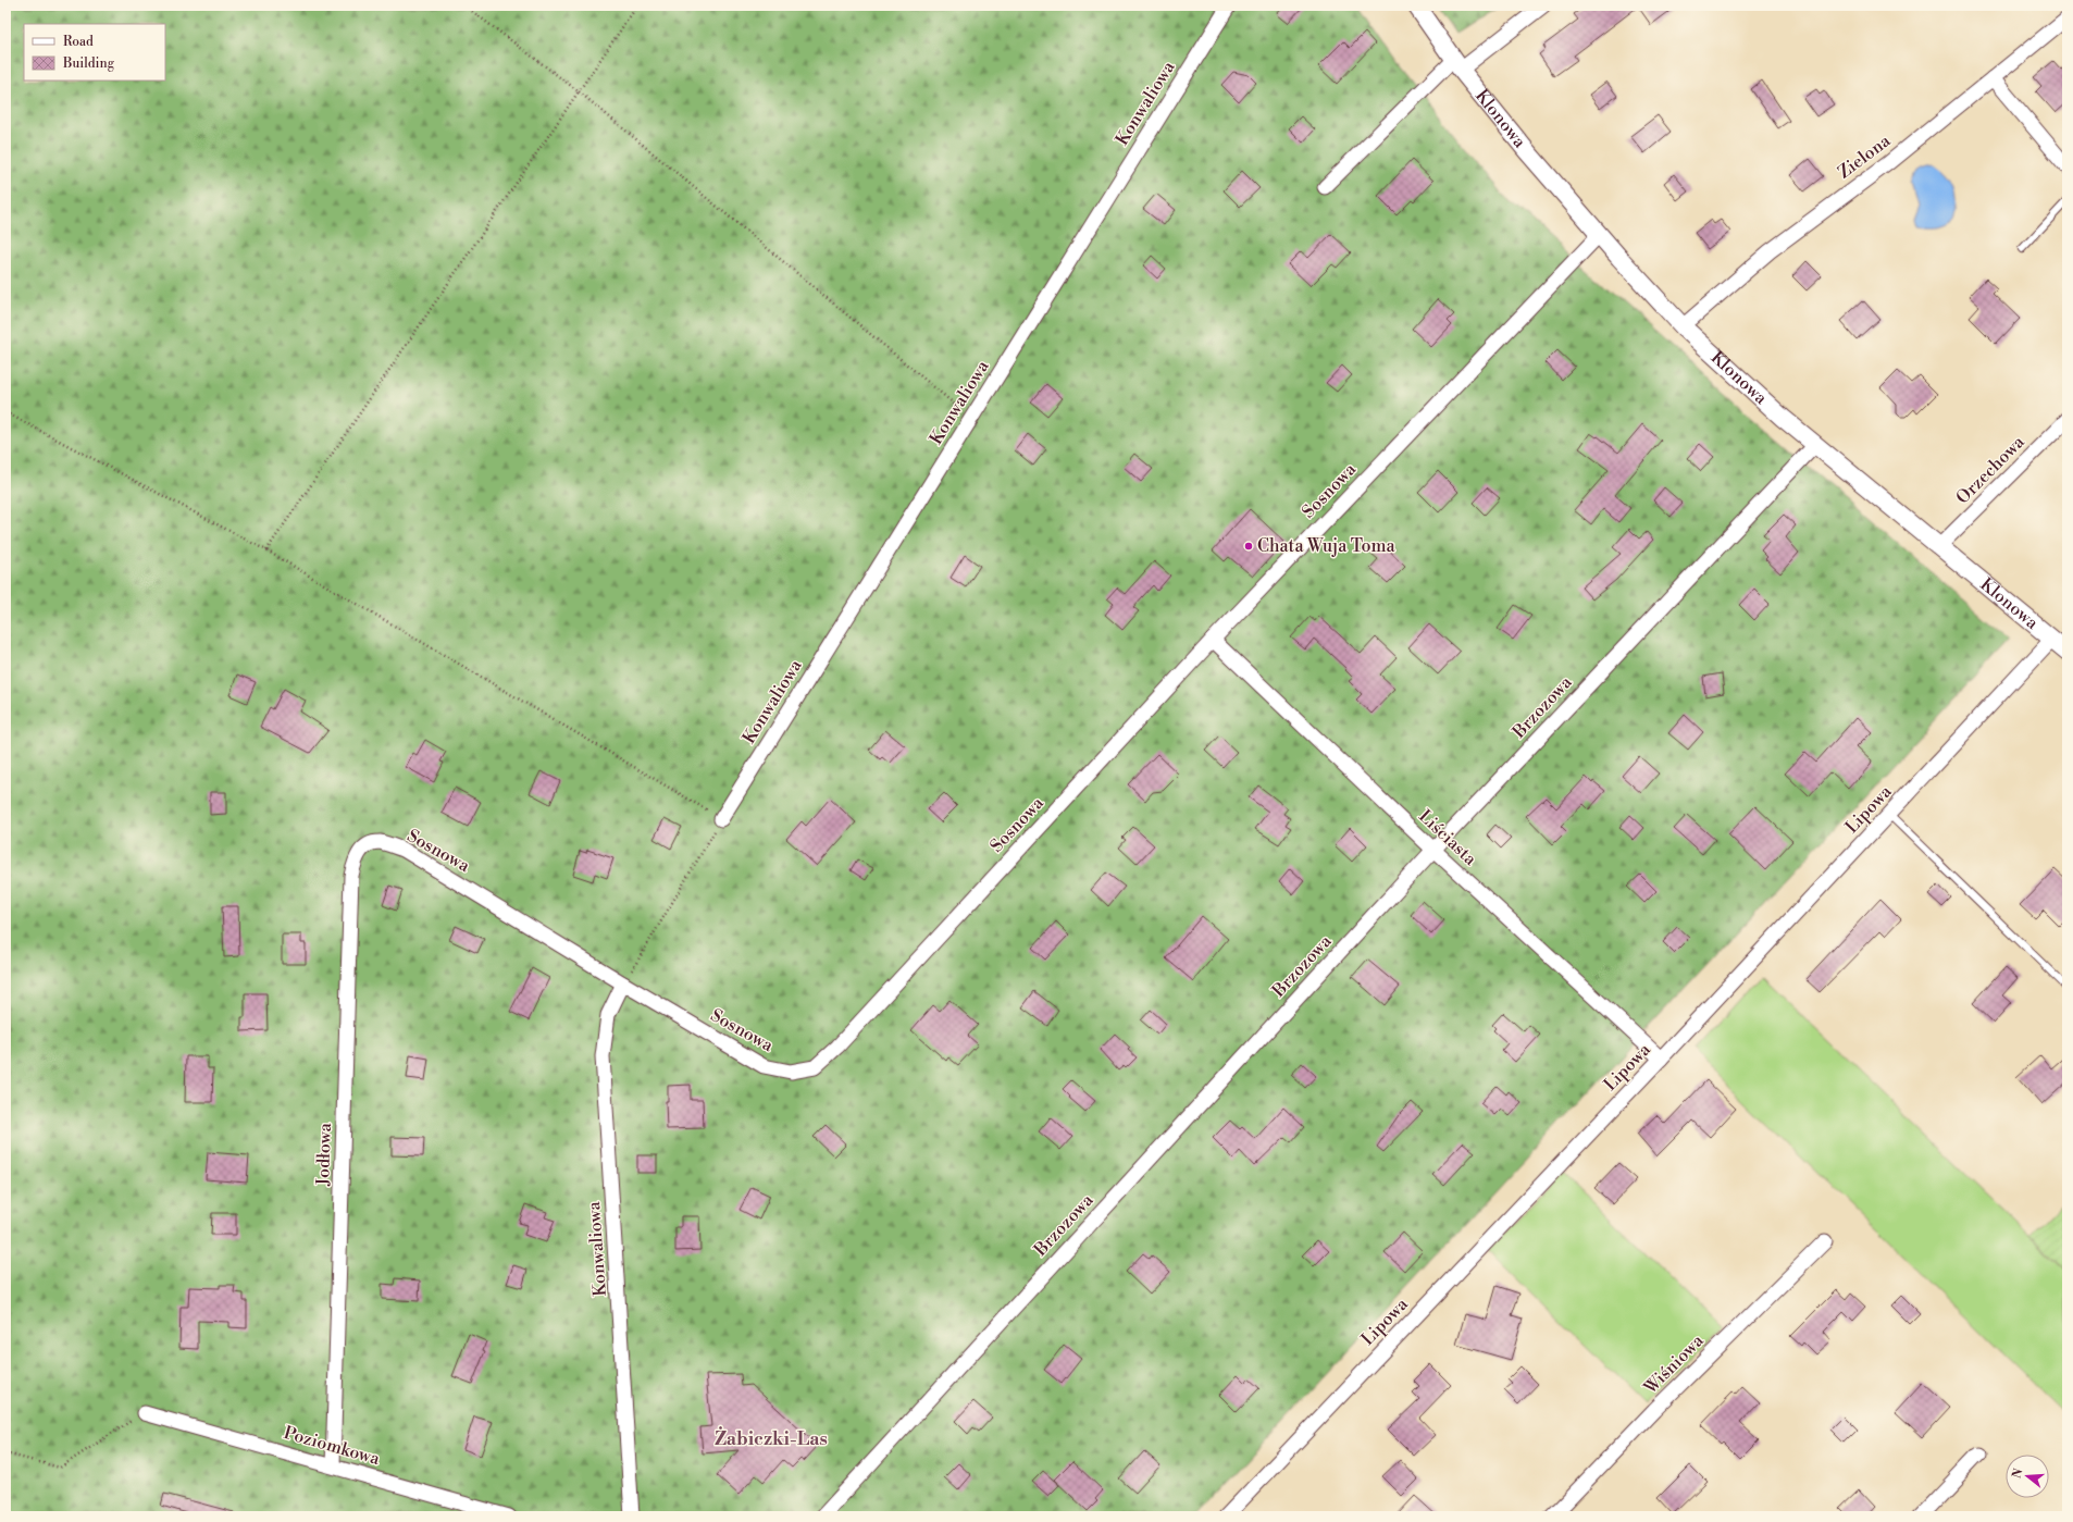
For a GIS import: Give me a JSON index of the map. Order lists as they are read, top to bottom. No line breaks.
{"streets":{"street":["Konwaliowa","Klonowa","Zielona","Orzechowa","Sosnowa","Brzozowa","Lipowa","Liściasta","Jodłowa","Wiśniowa","Poziomkowa"]},"crossings":[["Konwaliowa","Sosnowa"],["Klonowa","Zielona"],["Klonowa","Orzechowa"],["Klonowa","Sosnowa"],["Klonowa","Brzozowa"],["Klonowa","Lipowa"],["Sosnowa","Liściasta"],["Sosnowa","Jodłowa"],["Brzozowa","Liściasta"],["Lipowa","Liściasta"],["Jodłowa","Poziomkowa"]],"districts":["Żabiczki-Las"],"places":["Chata Wuja Toma"],"legend":["Road","Building"],"north":"left"}
